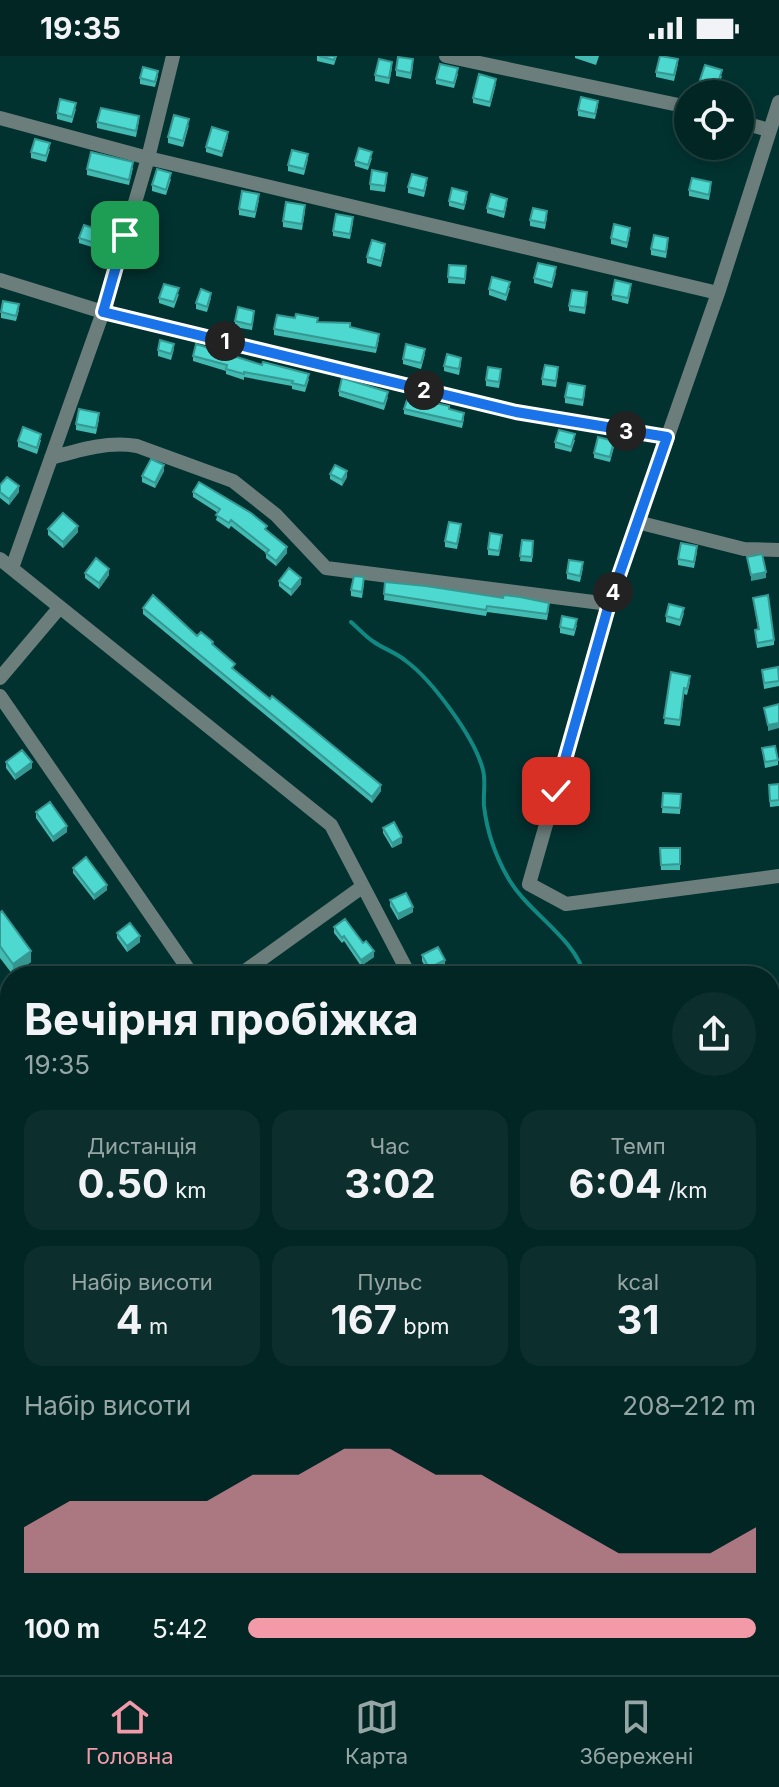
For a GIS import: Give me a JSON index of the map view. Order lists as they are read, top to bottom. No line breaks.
{"page":{"status":"19:35","pins":["1","2","3","4"],"heading":["Вечірня пробіжка","19:35"],"stats":[["Дистанція","0.50 km"],["Час","3:02"],["Темп","6:04 /km"],["Набір висоти","4 m"],["Пульс","167 bpm"],["kcal","31"]],"chart":["Набір висоти","208–212 m"],"list":[{"name":"100 m","note":"5:42"}],"tabs":["Головна","Карта","Збережені"]}}
